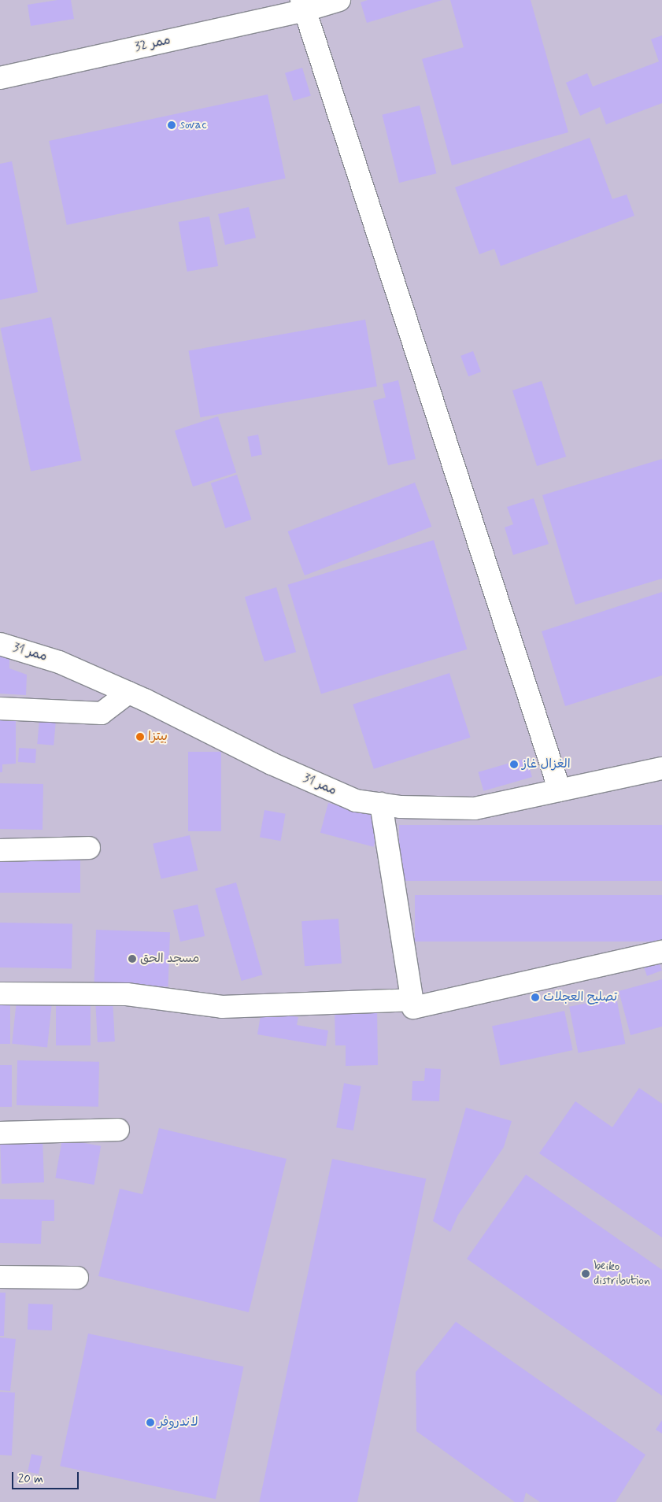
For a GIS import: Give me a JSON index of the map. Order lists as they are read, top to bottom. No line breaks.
{"streets":{"street":["ممر 32","ممر 31"]},"places":["sovac","بيتزا","الغزال غاز","مسجد الحق","تصليح العجلات","beiko distribution","لاندروفر"],"scale_bar":"20 m"}
